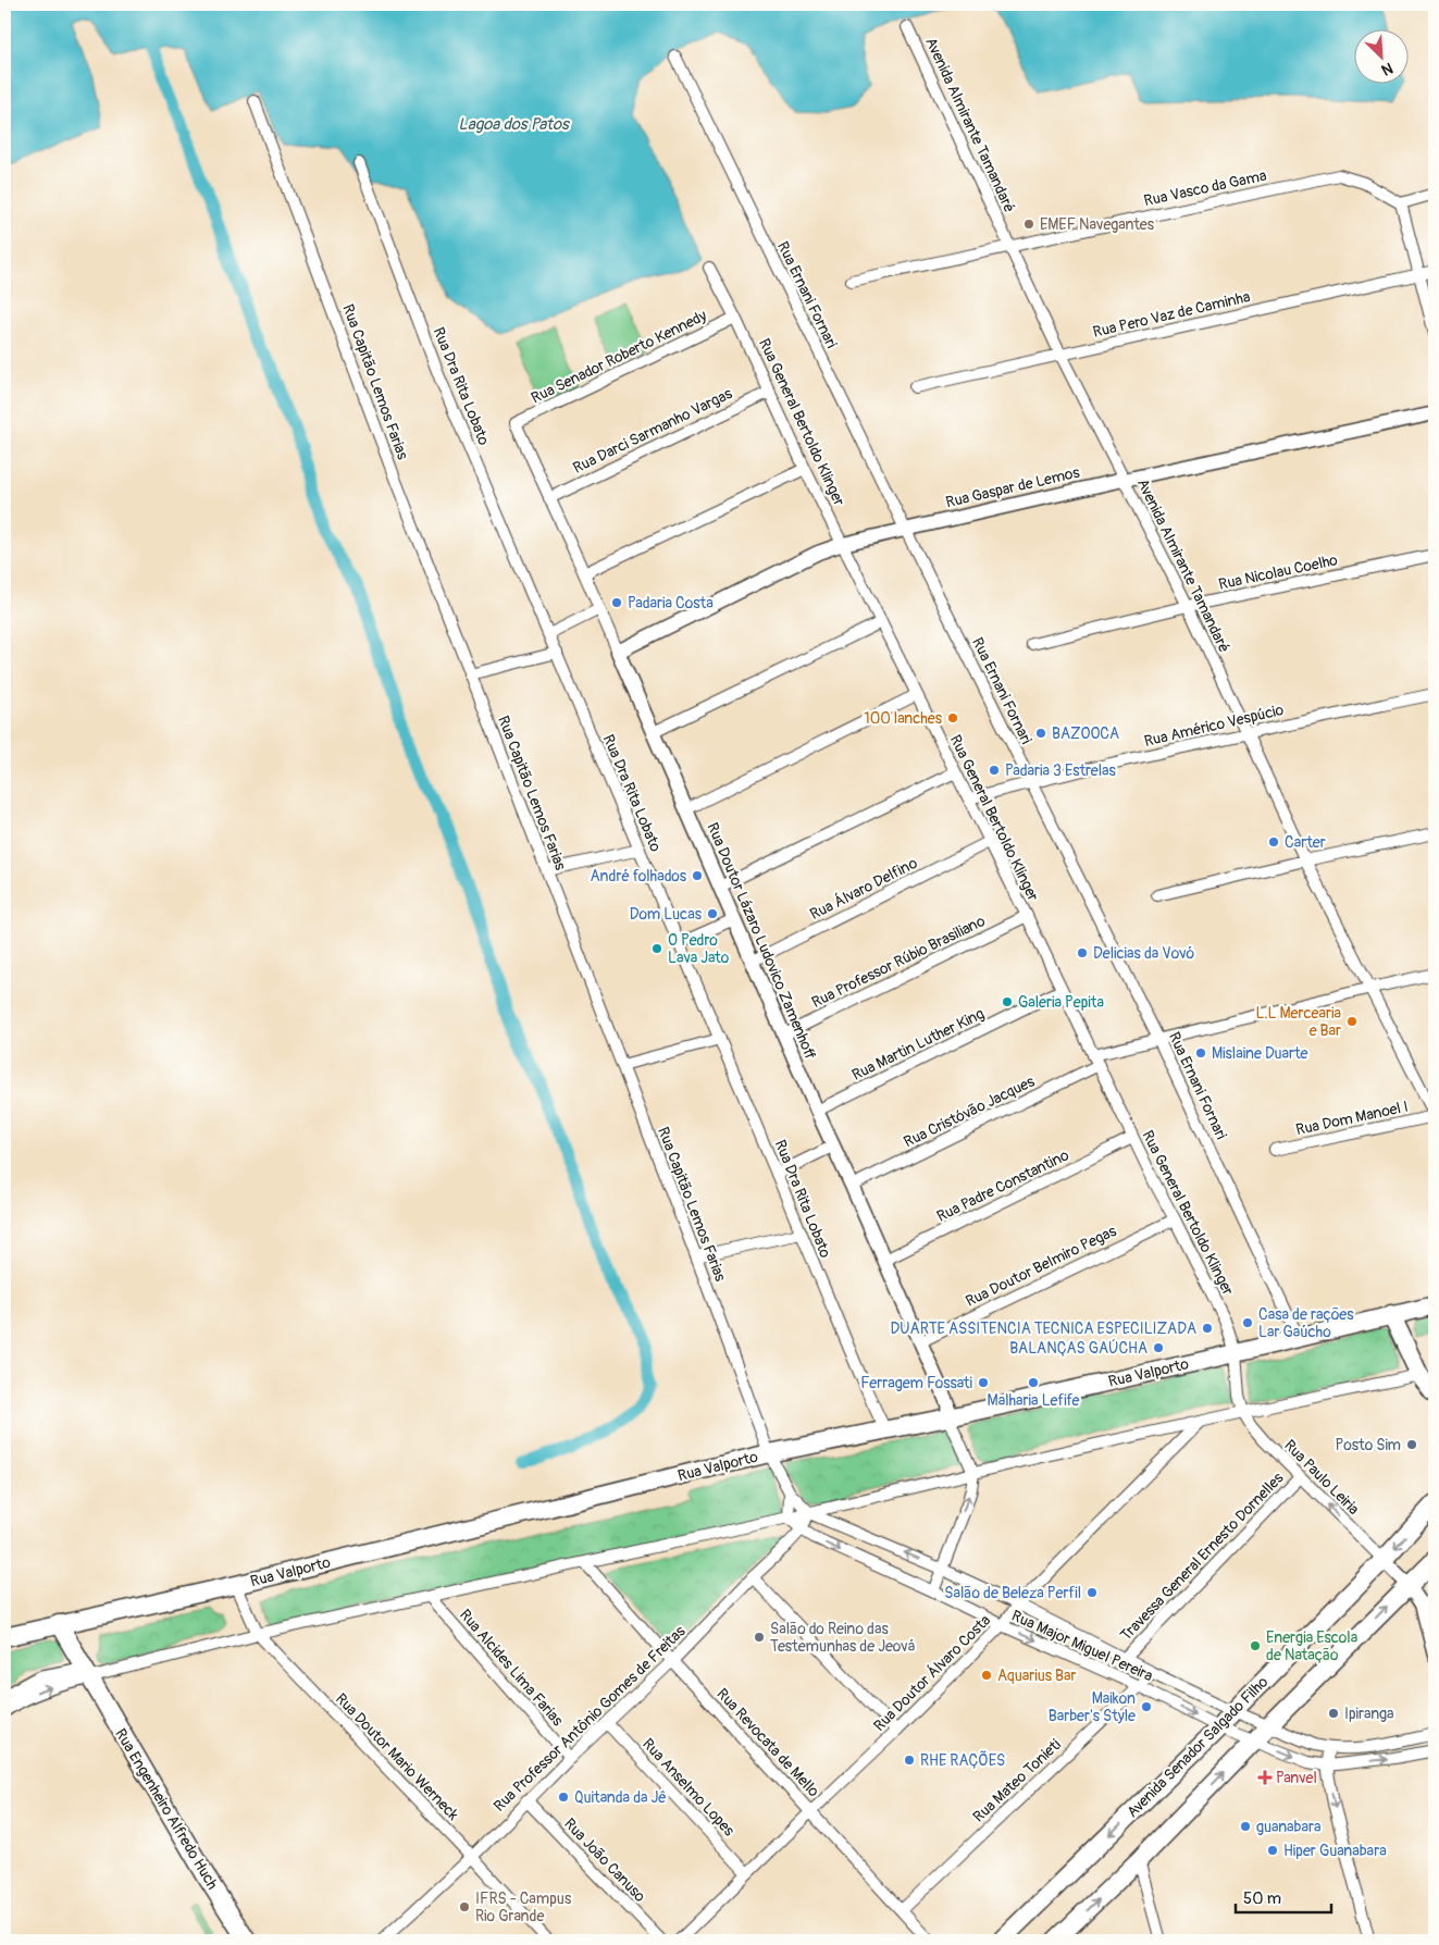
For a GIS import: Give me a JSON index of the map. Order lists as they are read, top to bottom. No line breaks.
{"streets":{"main road":["Rua Valporto","Avenida Senador Salgado Filho","Rua Engenheiro Alfredo Huch"],"street":["Avenida Almirante Tamandaré","Rua Vasco da Gama","Rua Ernani Fornari","Rua Pero Vaz de Caminha","Rua Senador Roberto Kennedy","Rua Capitão Lemos Farias","Rua Dra Rita Lobato","Rua General Bertoldo Klinger","Rua Darci Sarmanho Vargas","Rua Gaspar de Lemos","Rua Nicolau Coelho","Rua Américo Vespúcio","Rua Álvaro Delfino","Rua Doutor Lázaro Ludovico Zamenhoff","Rua Professor Rúbio Brasiliano","Rua Martin Luther King","Rua Cristóvão Jacques","Rua Dom Manoel I","Rua Padre Constantino","Rua Doutor Belmiro Pegas","Rua Paulo Leiria","Travessa General Ernesto Dornelles","Rua Major Miguel Pereira","Rua Alcides Lima Farias","Rua Doutor Álvaro Costa","Rua Professor Antônio Gomes de Freitas","Rua Revocata de Mello","Rua Doutor Mario Werneck","Rua Mateo Tonieti","Rua Anselmo Lopes","Rua João Canuso"]},"crossings":[["Avenida Almirante Tamandaré","Rua Vasco da Gama"],["Avenida Almirante Tamandaré","Rua Pero Vaz de Caminha"],["Avenida Almirante Tamandaré","Rua Gaspar de Lemos"],["Avenida Almirante Tamandaré","Rua Nicolau Coelho"],["Avenida Almirante Tamandaré","Rua Américo Vespúcio"],["Avenida Almirante Tamandaré","Rua Cristóvão Jacques"],["Avenida Almirante Tamandaré","Rua Dom Manoel I"],["Rua Ernani Fornari","Rua Gaspar de Lemos"],["Rua Ernani Fornari","Rua Américo Vespúcio"],["Rua Ernani Fornari","Rua Cristóvão Jacques"],["Rua Ernani Fornari","Rua Valporto"],["Rua Senador Roberto Kennedy","Rua General Bertoldo Klinger"],["Rua Senador Roberto Kennedy","Rua Doutor Lázaro Ludovico Zamenhoff"],["Rua Capitão Lemos Farias","Rua Valporto"],["Rua Capitão Lemos Farias","Rua Major Miguel Pereira"],["Rua Capitão Lemos Farias","Rua Professor Antônio Gomes de Freitas"],["Rua Dra Rita Lobato","Rua Valporto"],["Rua General Bertoldo Klinger","Rua Darci Sarmanho Vargas"],["Rua General Bertoldo Klinger","Rua Gaspar de Lemos"],["Rua General Bertoldo Klinger","Rua Américo Vespúcio"],["Rua General Bertoldo Klinger","Rua Álvaro Delfino"],["Rua General Bertoldo Klinger","Rua Professor Rúbio Brasiliano"],["Rua General Bertoldo Klinger","Rua Martin Luther King"],["Rua General Bertoldo Klinger","Rua Cristóvão Jacques"],["Rua General Bertoldo Klinger","Rua Padre Constantino"],["Rua General Bertoldo Klinger","Rua Doutor Belmiro Pegas"],["Rua General Bertoldo Klinger","Rua Valporto"],["Rua General Bertoldo Klinger","Rua Paulo Leiria"],["Rua Darci Sarmanho Vargas","Rua Doutor Lázaro Ludovico Zamenhoff"],["Rua Gaspar de Lemos","Rua Doutor Lázaro Ludovico Zamenhoff"],["Rua Álvaro Delfino","Rua Doutor Lázaro Ludovico Zamenhoff"],["Rua Doutor Lázaro Ludovico Zamenhoff","Rua Professor Rúbio Brasiliano"],["Rua Doutor Lázaro Ludovico Zamenhoff","Rua Martin Luther King"],["Rua Doutor Lázaro Ludovico Zamenhoff","Rua Cristóvão Jacques"],["Rua Doutor Lázaro Ludovico Zamenhoff","Rua Padre Constantino"],["Rua Doutor Lázaro Ludovico Zamenhoff","Rua Doutor Belmiro Pegas"],["Rua Doutor Lázaro Ludovico Zamenhoff","Rua Valporto"],["Rua Valporto","Rua Doutor Mario Werneck"],["Rua Valporto","Rua Engenheiro Alfredo Huch"],["Rua Paulo Leiria","Travessa General Ernesto Dornelles"],["Rua Paulo Leiria","Avenida Senador Salgado Filho"],["Travessa General Ernesto Dornelles","Rua Major Miguel Pereira"],["Rua Major Miguel Pereira","Rua Doutor Álvaro Costa"],["Rua Major Miguel Pereira","Rua Professor Antônio Gomes de Freitas"],["Rua Major Miguel Pereira","Avenida Senador Salgado Filho"],["Rua Major Miguel Pereira","Rua Mateo Tonieti"],["Rua Alcides Lima Farias","Rua Professor Antônio Gomes de Freitas"],["Rua Doutor Álvaro Costa","Rua Revocata de Mello"],["Rua Doutor Álvaro Costa","Rua Anselmo Lopes"],["Rua Professor Antônio Gomes de Freitas","Rua Revocata de Mello"],["Rua Professor Antônio Gomes de Freitas","Rua Doutor Mario Werneck"],["Rua Professor Antônio Gomes de Freitas","Rua Anselmo Lopes"],["Rua Professor Antônio Gomes de Freitas","Rua João Canuso"],["Rua Revocata de Mello","Rua Mateo Tonieti"]],"one_way":["Rua Paulo Leiria"],"water":["Lagoa dos Patos"],"places":{"other":["EMEF Navegantes","Padaria Costa","100 lanches","BAZOOCA","Padaria 3 Estrelas","Carter","André folhados","Dom Lucas","O Pedro Lava Jato","Delicias da Vovó","Galeria Pepita","L.L Mercearia e Bar","Mislaine Duarte","Casa de rações Lar Gaúcho","DUARTE ASSITENCIA TECNICA ESPECILIZADA","BALANÇAS GAÚCHA","Ferragem Fossati","Malharia Lefife","Posto Sim","Salão de Beleza Perfil","Salão do Reino das Testemunhas de Jeová","Energia Escola de Natação","Aquarius Bar","Maikon Barber's Style","Ipiranga","RHE RAÇÕES","Quitanda da Jê","guanabara","Hiper Guanabara","IFRS - Campus Rio Grande"],"health":["Panvel"]},"scale_bar":"50 m","north":"bottom right"}
